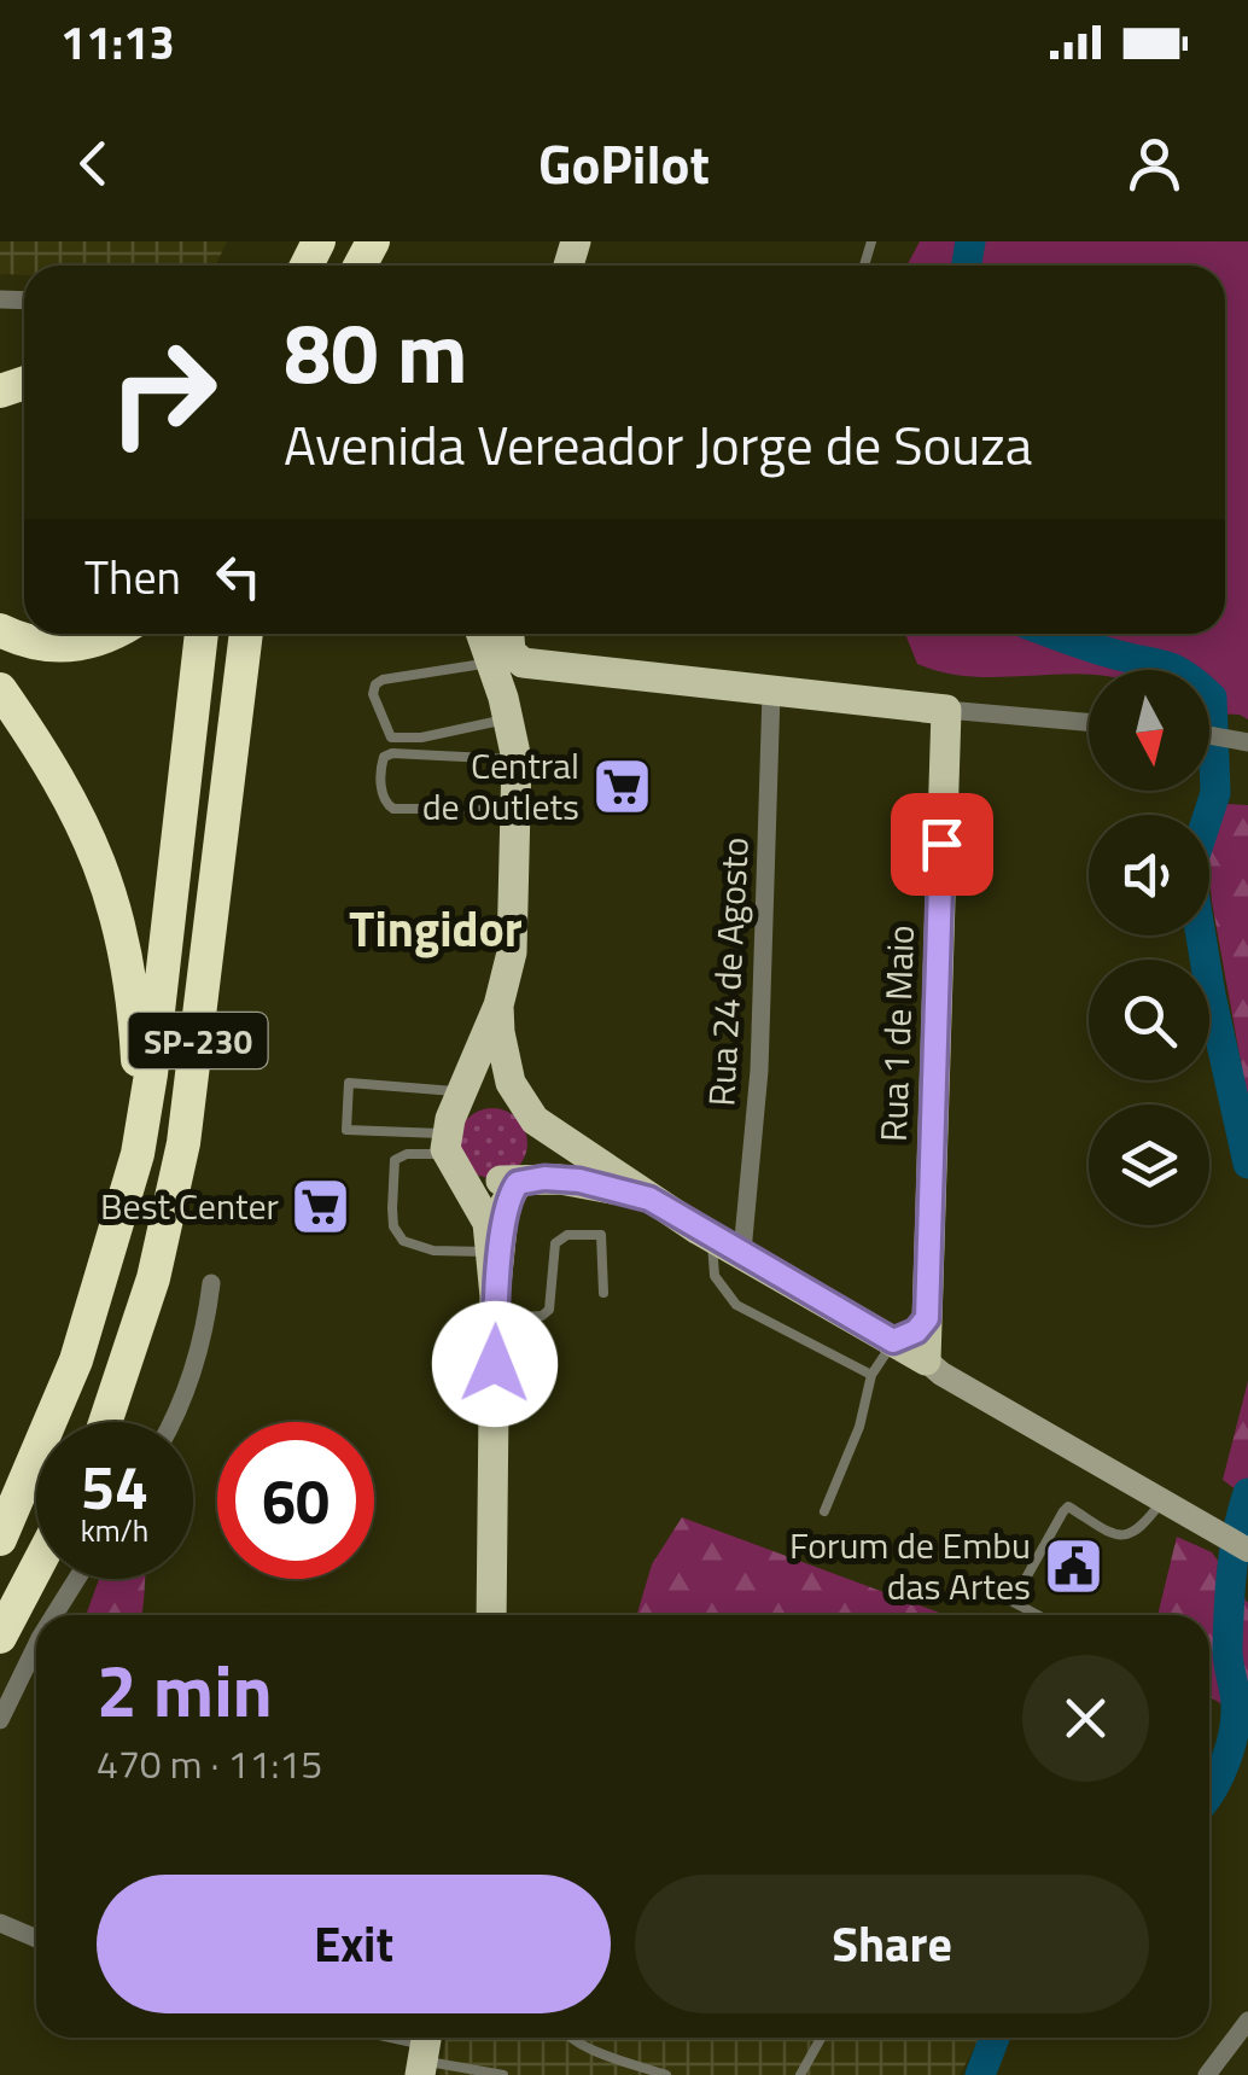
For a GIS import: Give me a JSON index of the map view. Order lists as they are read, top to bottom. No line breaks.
{"streets":{"highway":["SP-230"],"main road":["Rua 1 de Maio"],"street":["Rua 24 de Agosto"]},"districts":["Tingidor"],"places":{"supermarket":["Central de Outlets","Best Center"],"public building":["Forum de Embu das Artes"]},"north":"bottom","page":{"status":"11:13","header":"GoPilot","turn":["80 m","Avenida Vereador Jorge de Souza"],"then":"Then","speed":"54 km/h","limit":"60","heading":["2 min","470 m · 11:15"],"buttons":["Exit","Share"]}}
